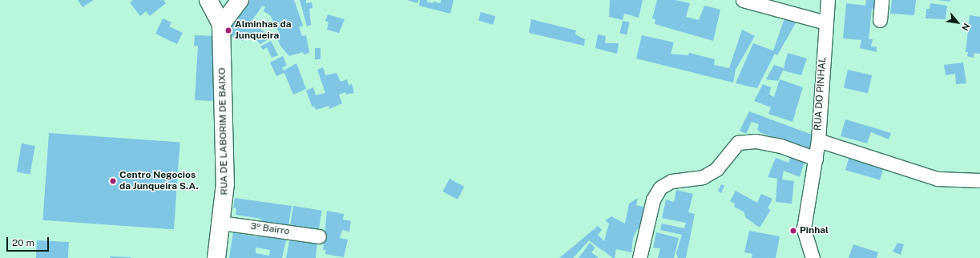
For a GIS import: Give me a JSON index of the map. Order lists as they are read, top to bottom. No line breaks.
{"streets":{"main road":["RUA DE LABORIM DE BAIXO"],"street":["RUA DO PINHAL","3º Bairro"]},"crossings":[["RUA DE LABORIM DE BAIXO","3º Bairro"]],"places":["Alminhas da Junqueira","Centro Negocios da Junqueira S.A.","Pinhal"],"scale_bar":"20 m","north":"bottom right"}
